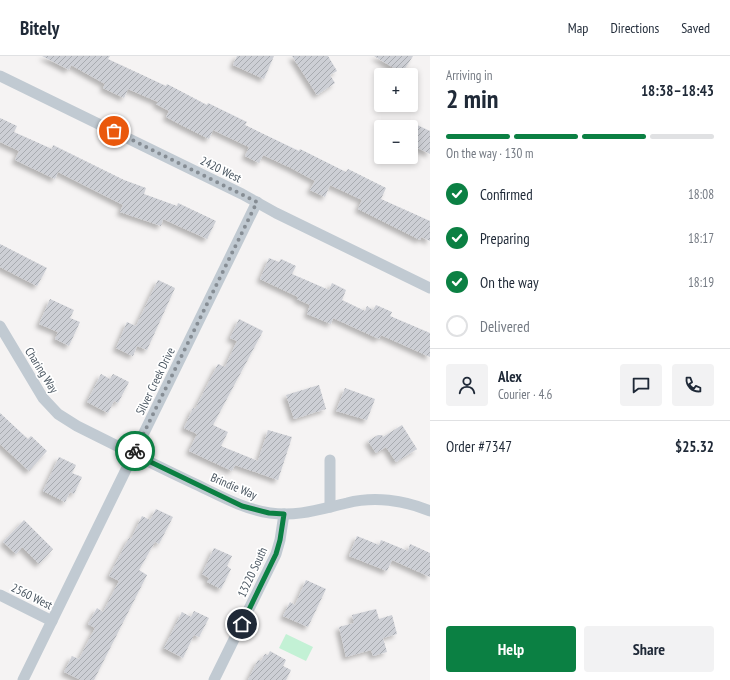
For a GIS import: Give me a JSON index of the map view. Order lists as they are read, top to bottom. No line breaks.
{"streets":{"street":["2420 West","Charing Way","Silver Creek Drive","Brindie Way","13220 South","2560 West"]},"crossings":[["2420 West","Silver Creek Drive"],["Charing Way","Silver Creek Drive"],["Charing Way","Brindie Way"],["Silver Creek Drive","Brindie Way"],["Silver Creek Drive","2560 West"],["Brindie Way","13220 South"]],"page":{"header":"Bitely","nav":["Map","Directions","Saved"],"heading":["2 min","Arriving in","18:38–18:43"],"panel":["Alex","Courier · 4.6","Order #7347","$25.32"],"map_buttons":["+","−"],"bar":"On the way · 130 m","list":[["Confirmed","18:08"],["Preparing","18:17"],["On the way","18:19"],"Delivered"],"buttons":["Help","Share"]}}
